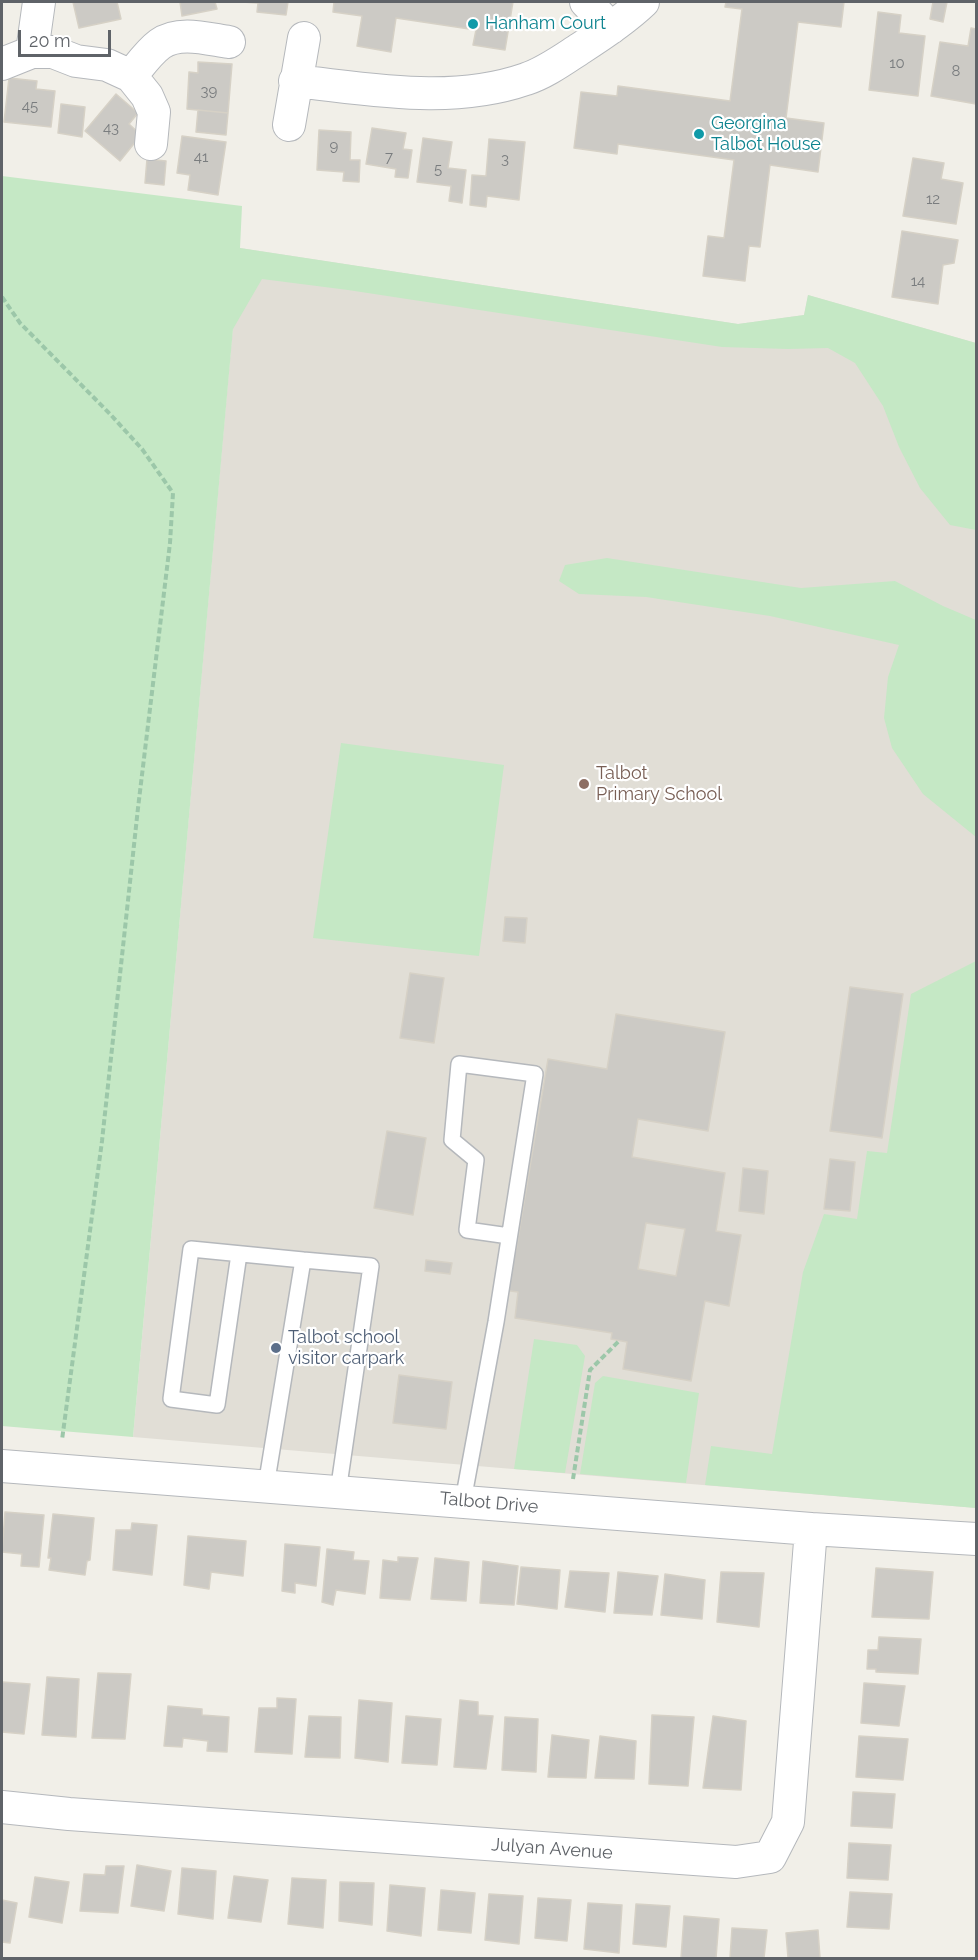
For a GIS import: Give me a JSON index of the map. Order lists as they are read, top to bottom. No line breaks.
{"streets":{"street":["Talbot Drive","Julyan Avenue"]},"crossings":[["Talbot Drive","Julyan Avenue"]],"places":["Hanham Court","Georgina Talbot House","Talbot Primary School","Talbot school visitor carpark"],"house_numbers":["10","8","39","45","43","9","41","7","3","5","12","14"],"scale_bar":"20 m"}
